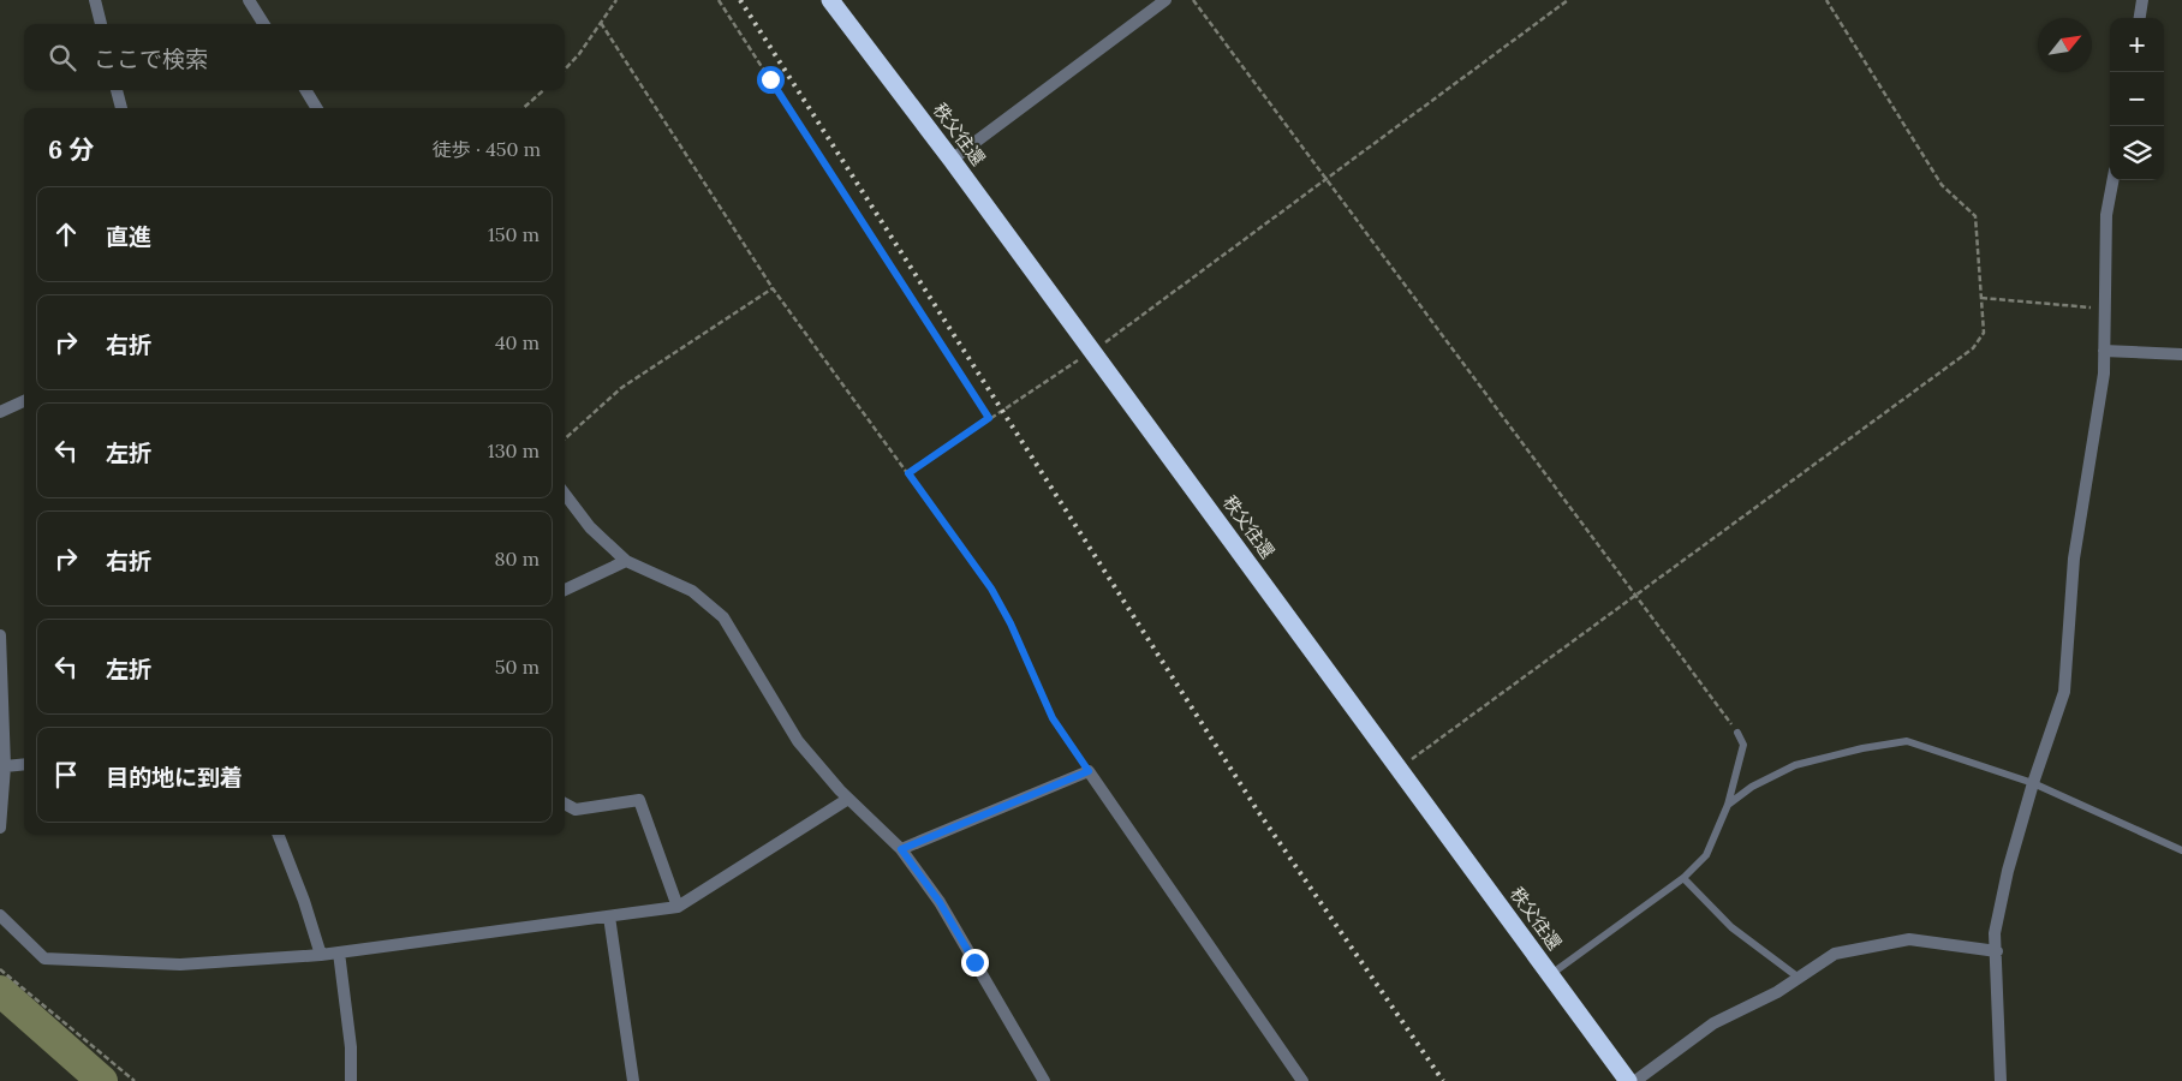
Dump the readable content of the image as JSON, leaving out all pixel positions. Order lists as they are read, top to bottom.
{
  "streets": {
    "highway": ["秩父往還"]
  },
  "north": "top right",
  "page": {
    "map_buttons": ["+", "−"],
    "search": "ここで検索",
    "heading": ["6 分", "徒歩 · 450 m"],
    "list": [
      ["直進", "150 m"],
      ["右折", "40 m"],
      ["左折", "130 m"],
      ["右折", "80 m"],
      ["左折", "50 m"],
      "目的地に到着"
    ]
  }
}
